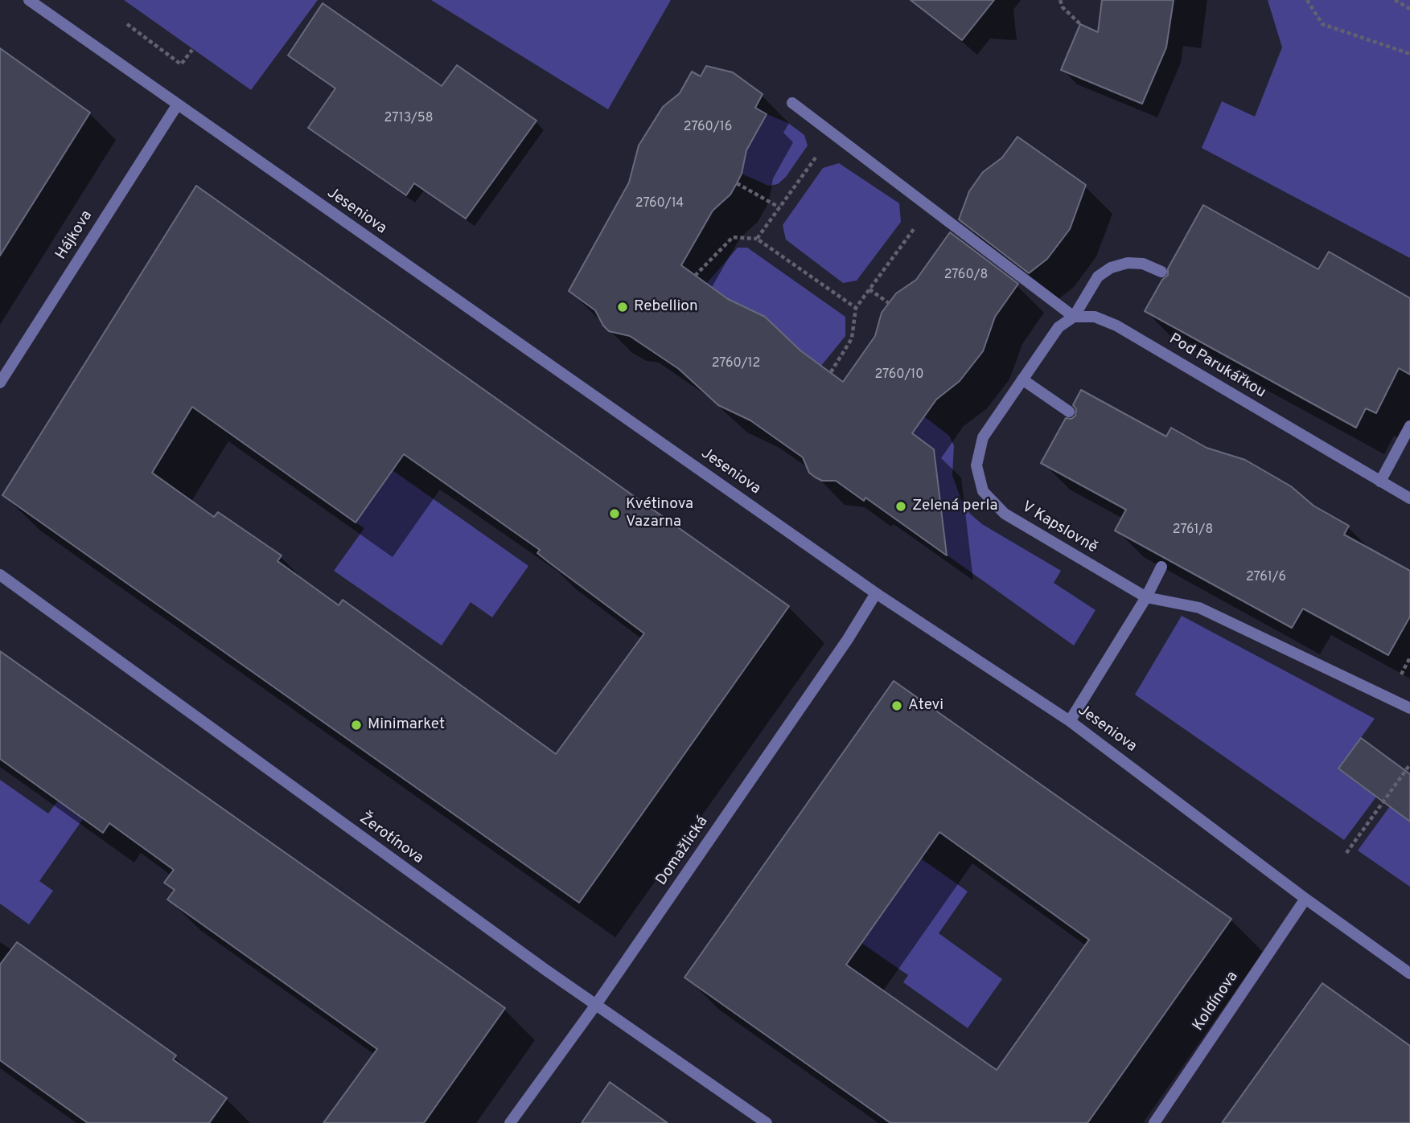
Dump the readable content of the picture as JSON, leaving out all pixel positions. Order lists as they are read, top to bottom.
{
  "streets": {
    "street": [
      "Jeseniova",
      "Hájkova",
      "Pod Parukářkou",
      "V Kapslovně",
      "Žerotínova",
      "Domažlická",
      "Koldínova"
    ]
  },
  "crossings": [
    ["Jeseniova", "Hájkova"],
    ["Jeseniova", "Domažlická"],
    ["Jeseniova", "Koldínova"],
    ["Žerotínova", "Domažlická"]
  ],
  "places": [
    "Rebellion",
    "Zelená perla",
    "Kvétinova Vazarna",
    "Atevi",
    "Minimarket"
  ],
  "house_numbers": [
    "2713/58",
    "2760/16",
    "2760/14",
    "2760/8",
    "2760/12",
    "2760/10",
    "2761/8",
    "2761/6"
  ]
}
